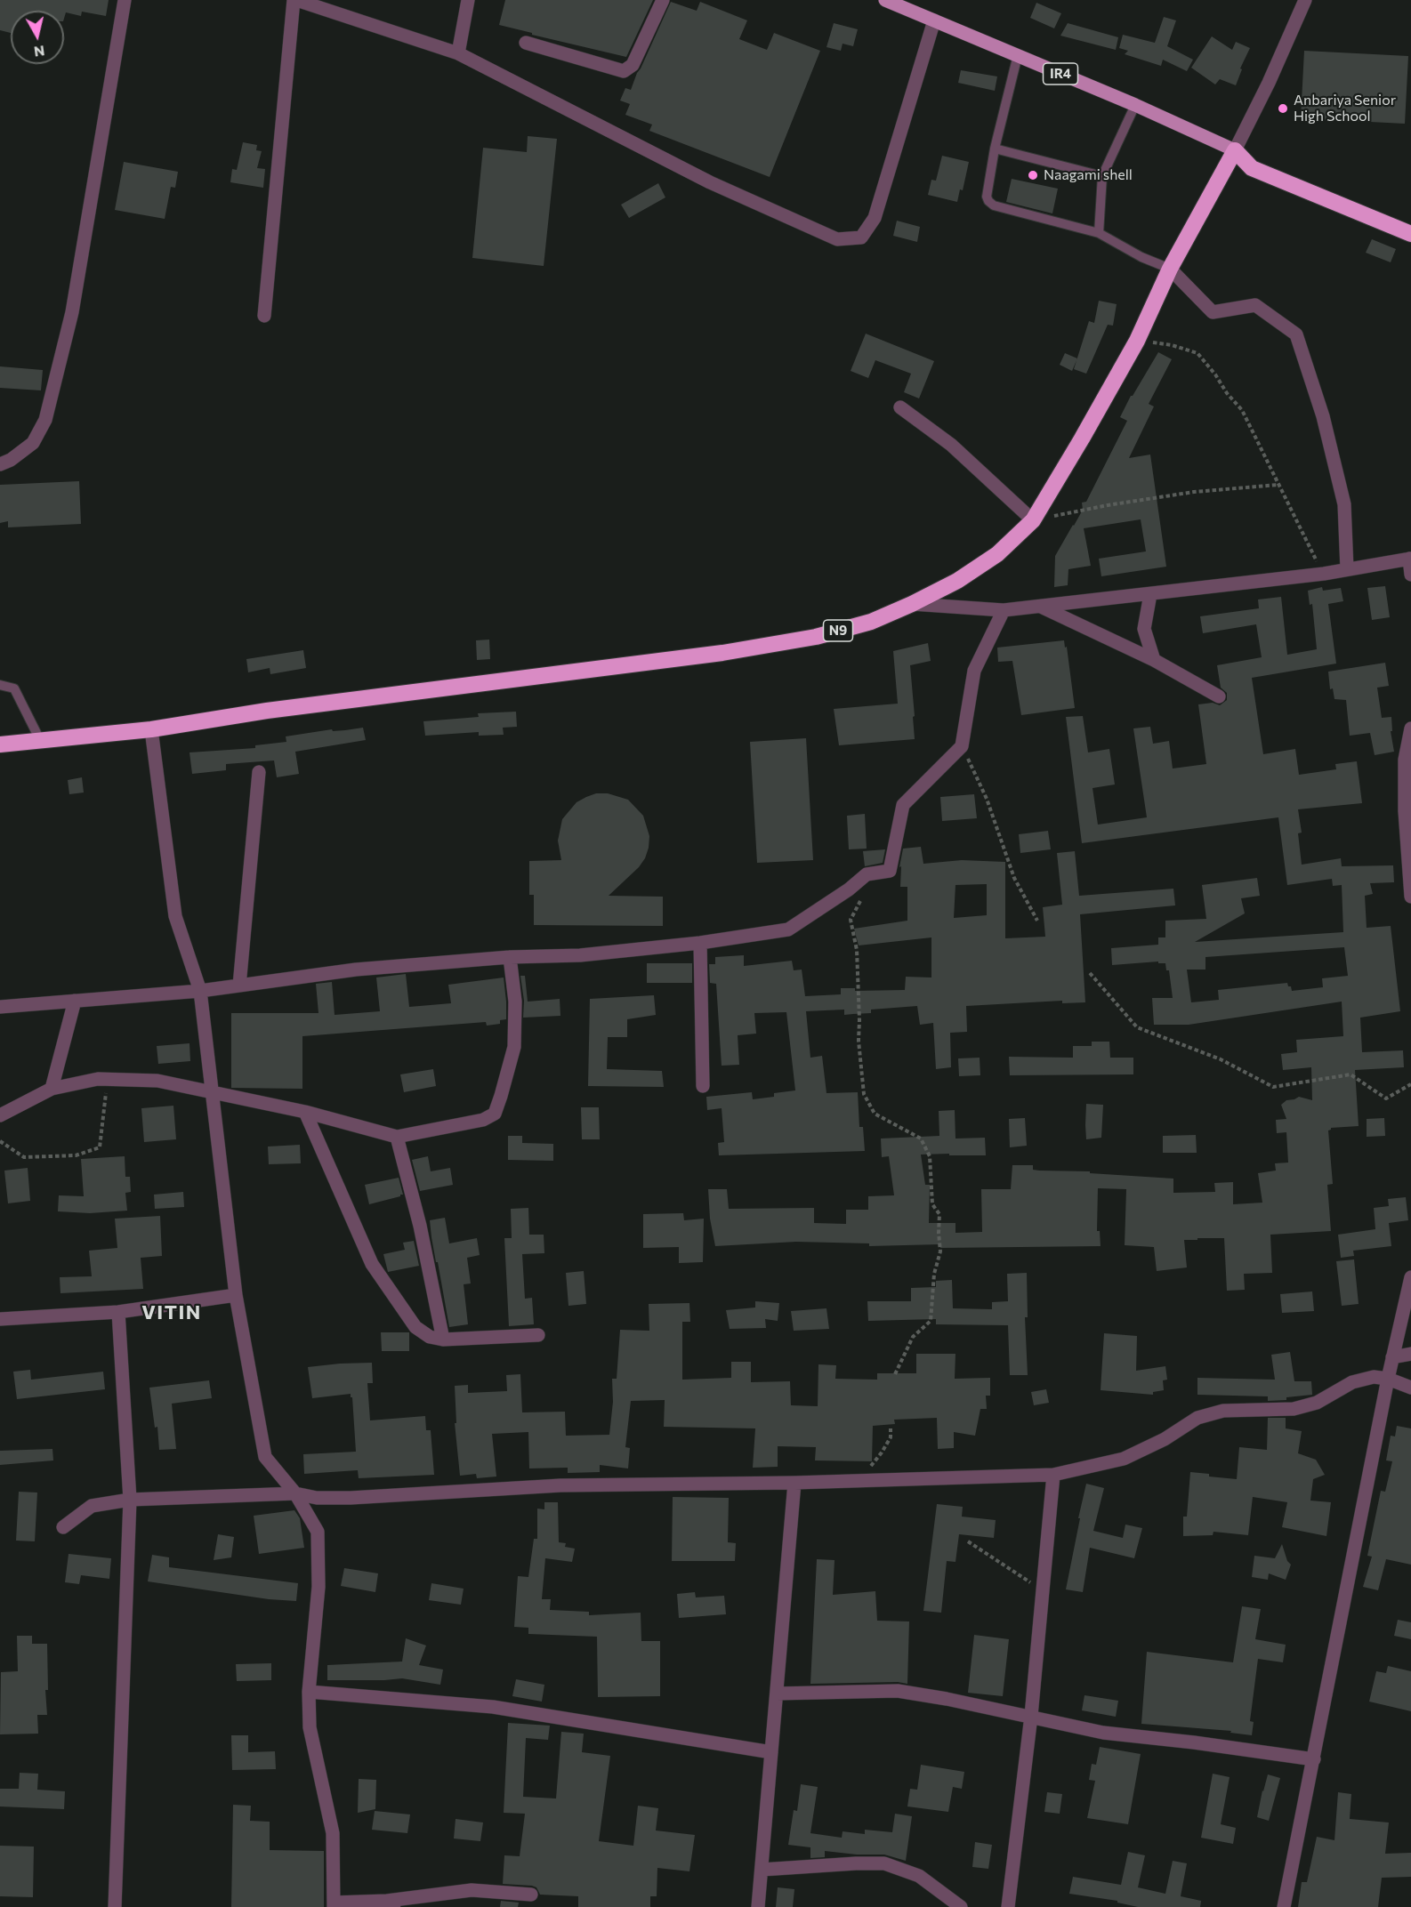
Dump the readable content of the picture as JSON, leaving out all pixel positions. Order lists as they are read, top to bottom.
{
  "streets": {
    "highway": ["N9"],
    "main road": ["IR4"]
  },
  "crossings": [
    ["IR4", "N9"]
  ],
  "districts": ["VITIN"],
  "places": ["Anbariya Senior High School", "Naagami shell"],
  "north": "bottom"
}
